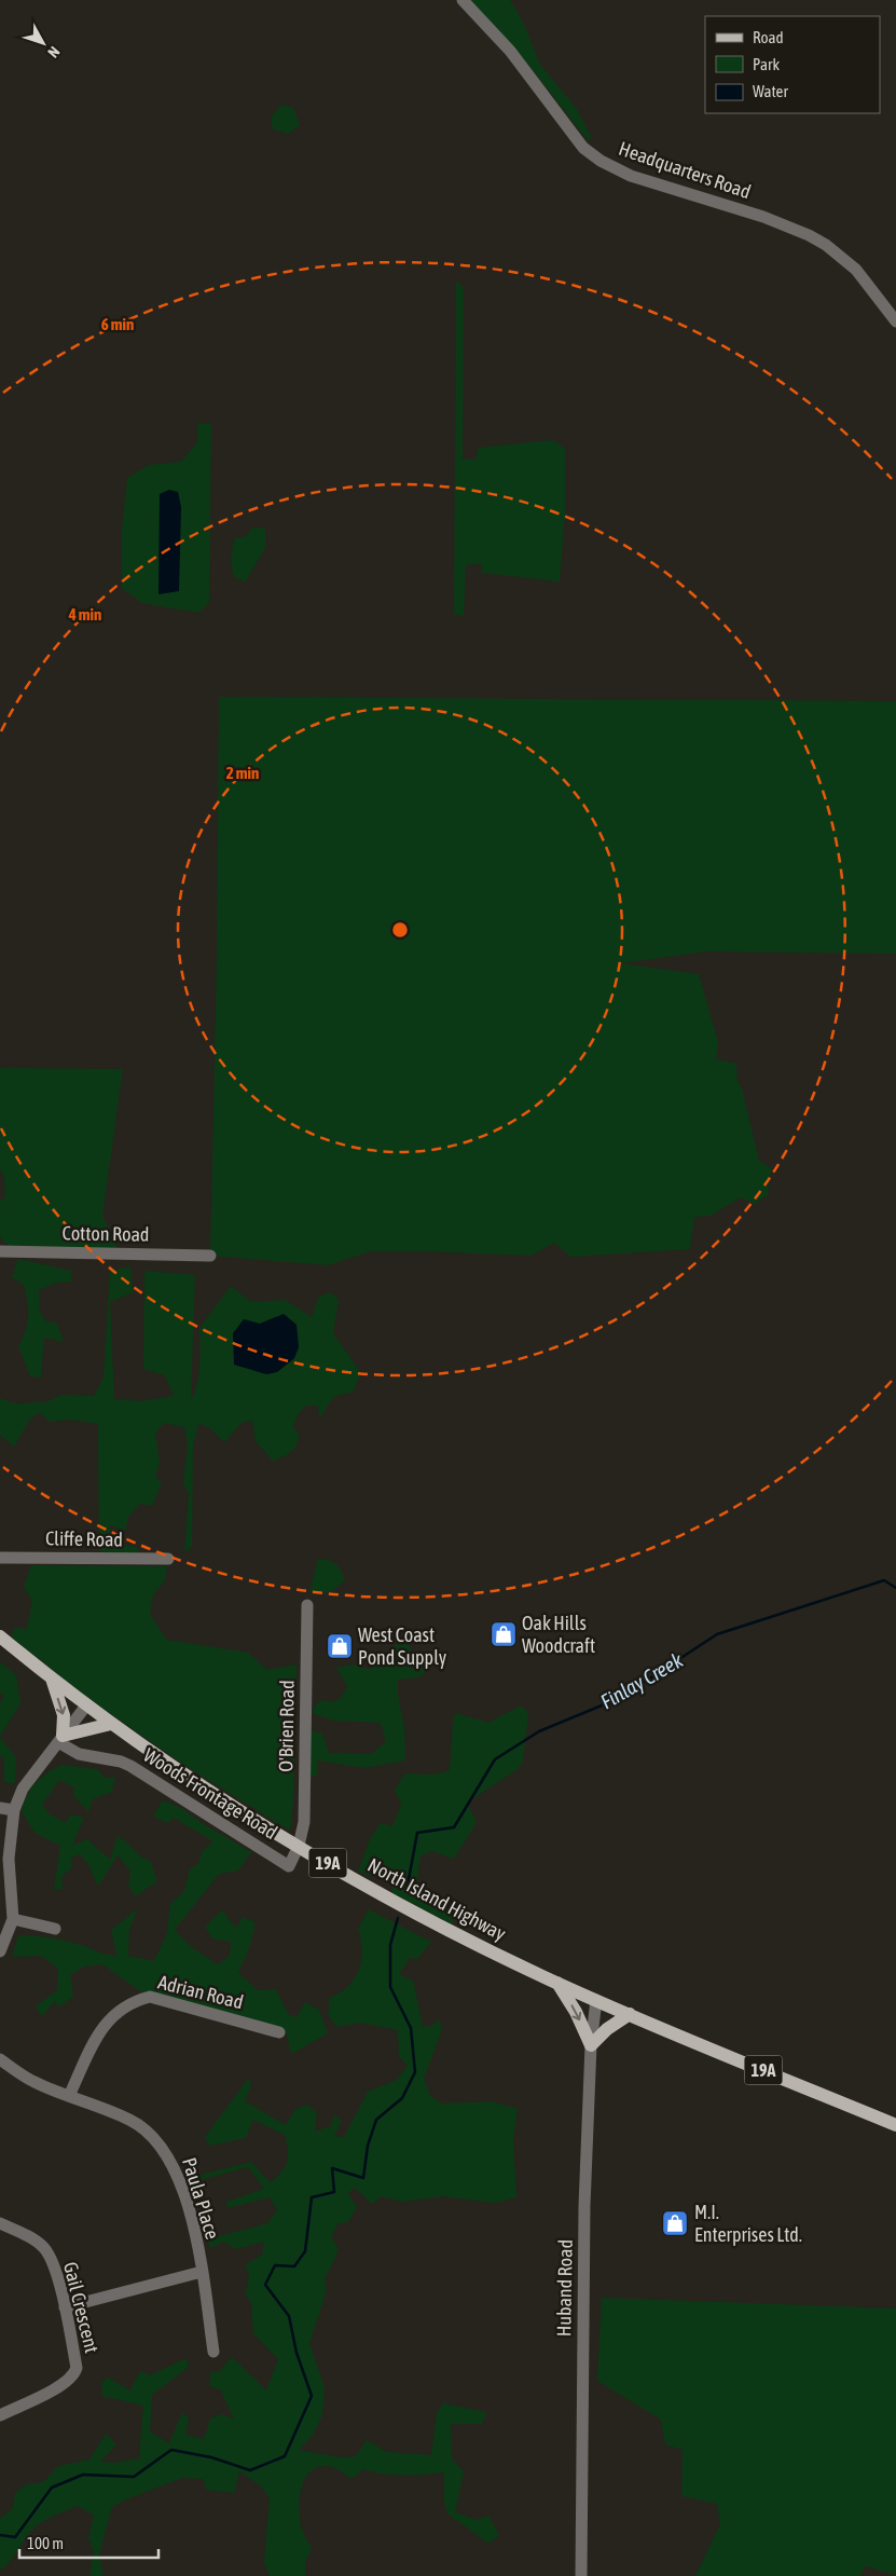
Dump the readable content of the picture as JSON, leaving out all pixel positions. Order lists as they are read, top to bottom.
{
  "streets": {
    "main road": ["19A", "North Island Highway"],
    "street": [
      "Headquarters Road",
      "Cotton Road",
      "Cliffe Road",
      "O'Brien Road",
      "Woods Frontage Road",
      "Adrian Road",
      "Paula Place",
      "Huband Road",
      "Gail Crescent"
    ]
  },
  "crossings": [
    ["O'Brien Road", "Woods Frontage Road"],
    ["O'Brien Road", "North Island Highway"],
    ["Woods Frontage Road", "North Island Highway"],
    ["North Island Highway", "Huband Road"],
    ["Adrian Road", "Paula Place"]
  ],
  "water": ["Finlay Creek"],
  "places": {
    "shop": ["Oak Hills Woodcraft", "West Coast Pond Supply", "M.I. Enterprises Ltd."]
  },
  "legend": ["Road", "Park", "Water"],
  "scale_bar": "100 m",
  "north": "bottom right",
  "rings": ["6 min", "4 min", "2 min"]
}
